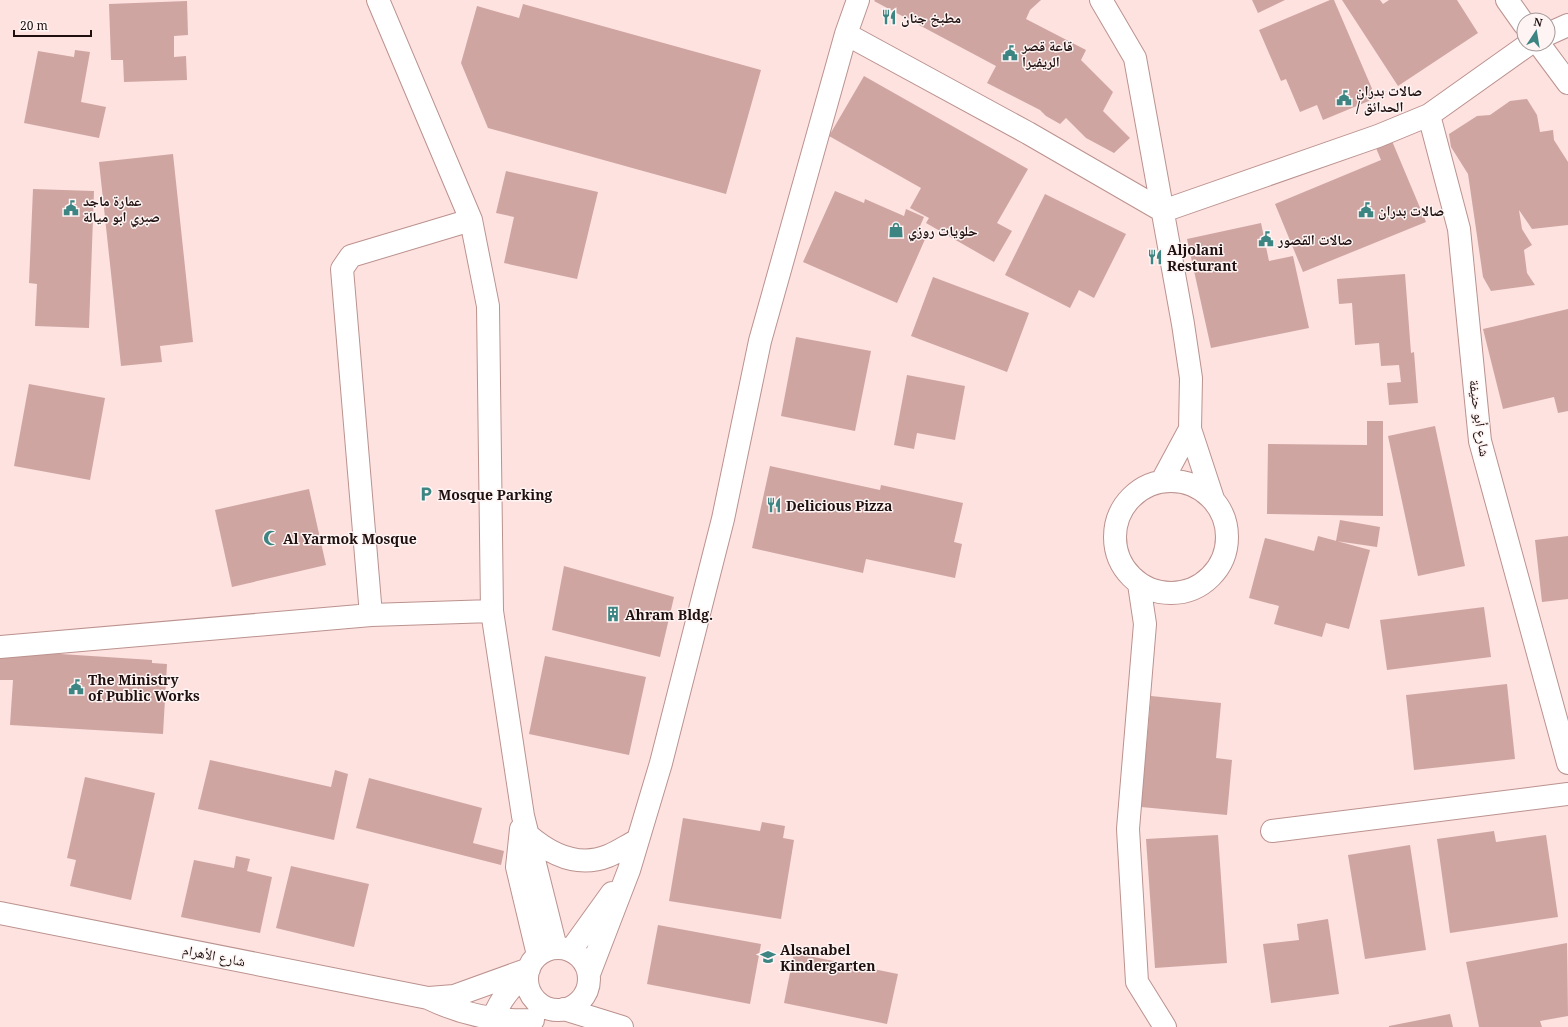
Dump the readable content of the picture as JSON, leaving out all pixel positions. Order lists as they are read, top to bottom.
{
  "streets": {
    "street": ["شارع أبو حنيفة", "شارع الأهرام"]
  },
  "places": {
    "restaurant": ["مطبخ جنان", "Aljolani Resturant", "Delicious Pizza"],
    "public building": [
      "قاعة قصر الريفيرا",
      "صالات بدران / الحدائق",
      "عمارة ماجد صبري ابو ميالة",
      "صالات بدران",
      "صالات القصور",
      "The Ministry of Public Works"
    ],
    "shop": ["حلويات روزي"],
    "parking": ["Mosque Parking"],
    "mosque": ["Al Yarmok Mosque"],
    "building": ["Ahram Bldg."],
    "school or university": ["Alsanabel Kindergarten"]
  },
  "scale_bar": "20 m",
  "north": "top"
}
